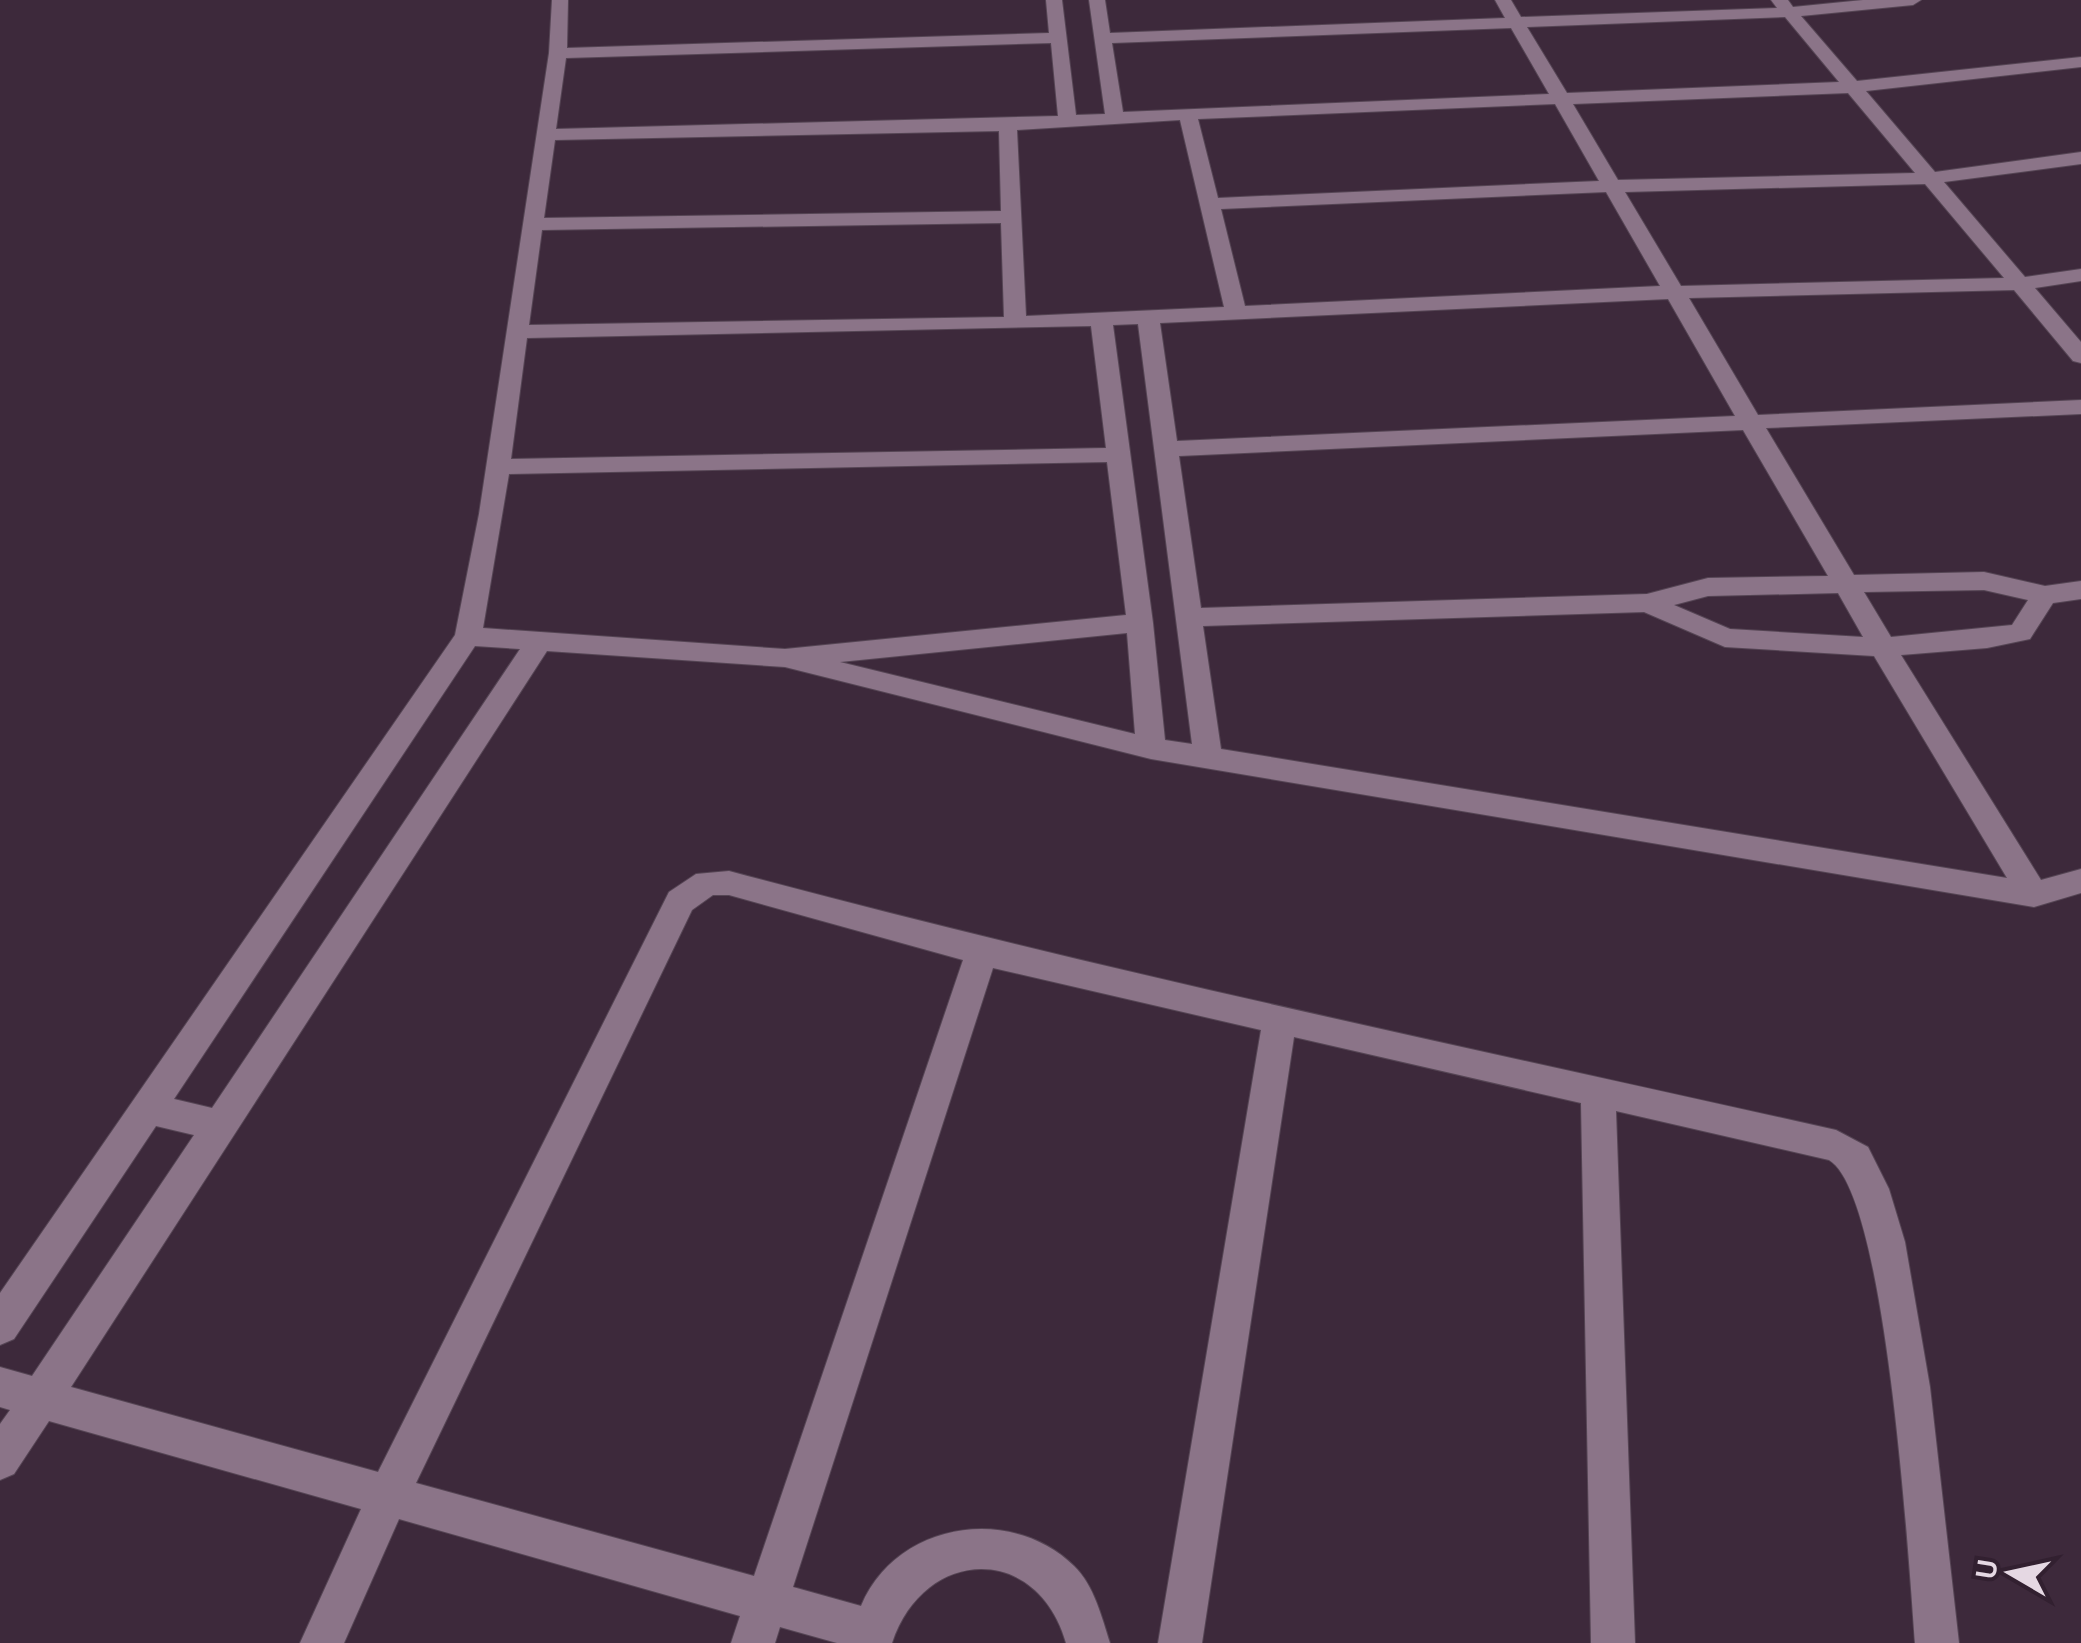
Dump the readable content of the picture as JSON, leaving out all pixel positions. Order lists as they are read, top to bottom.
{
  "north": "left"
}
